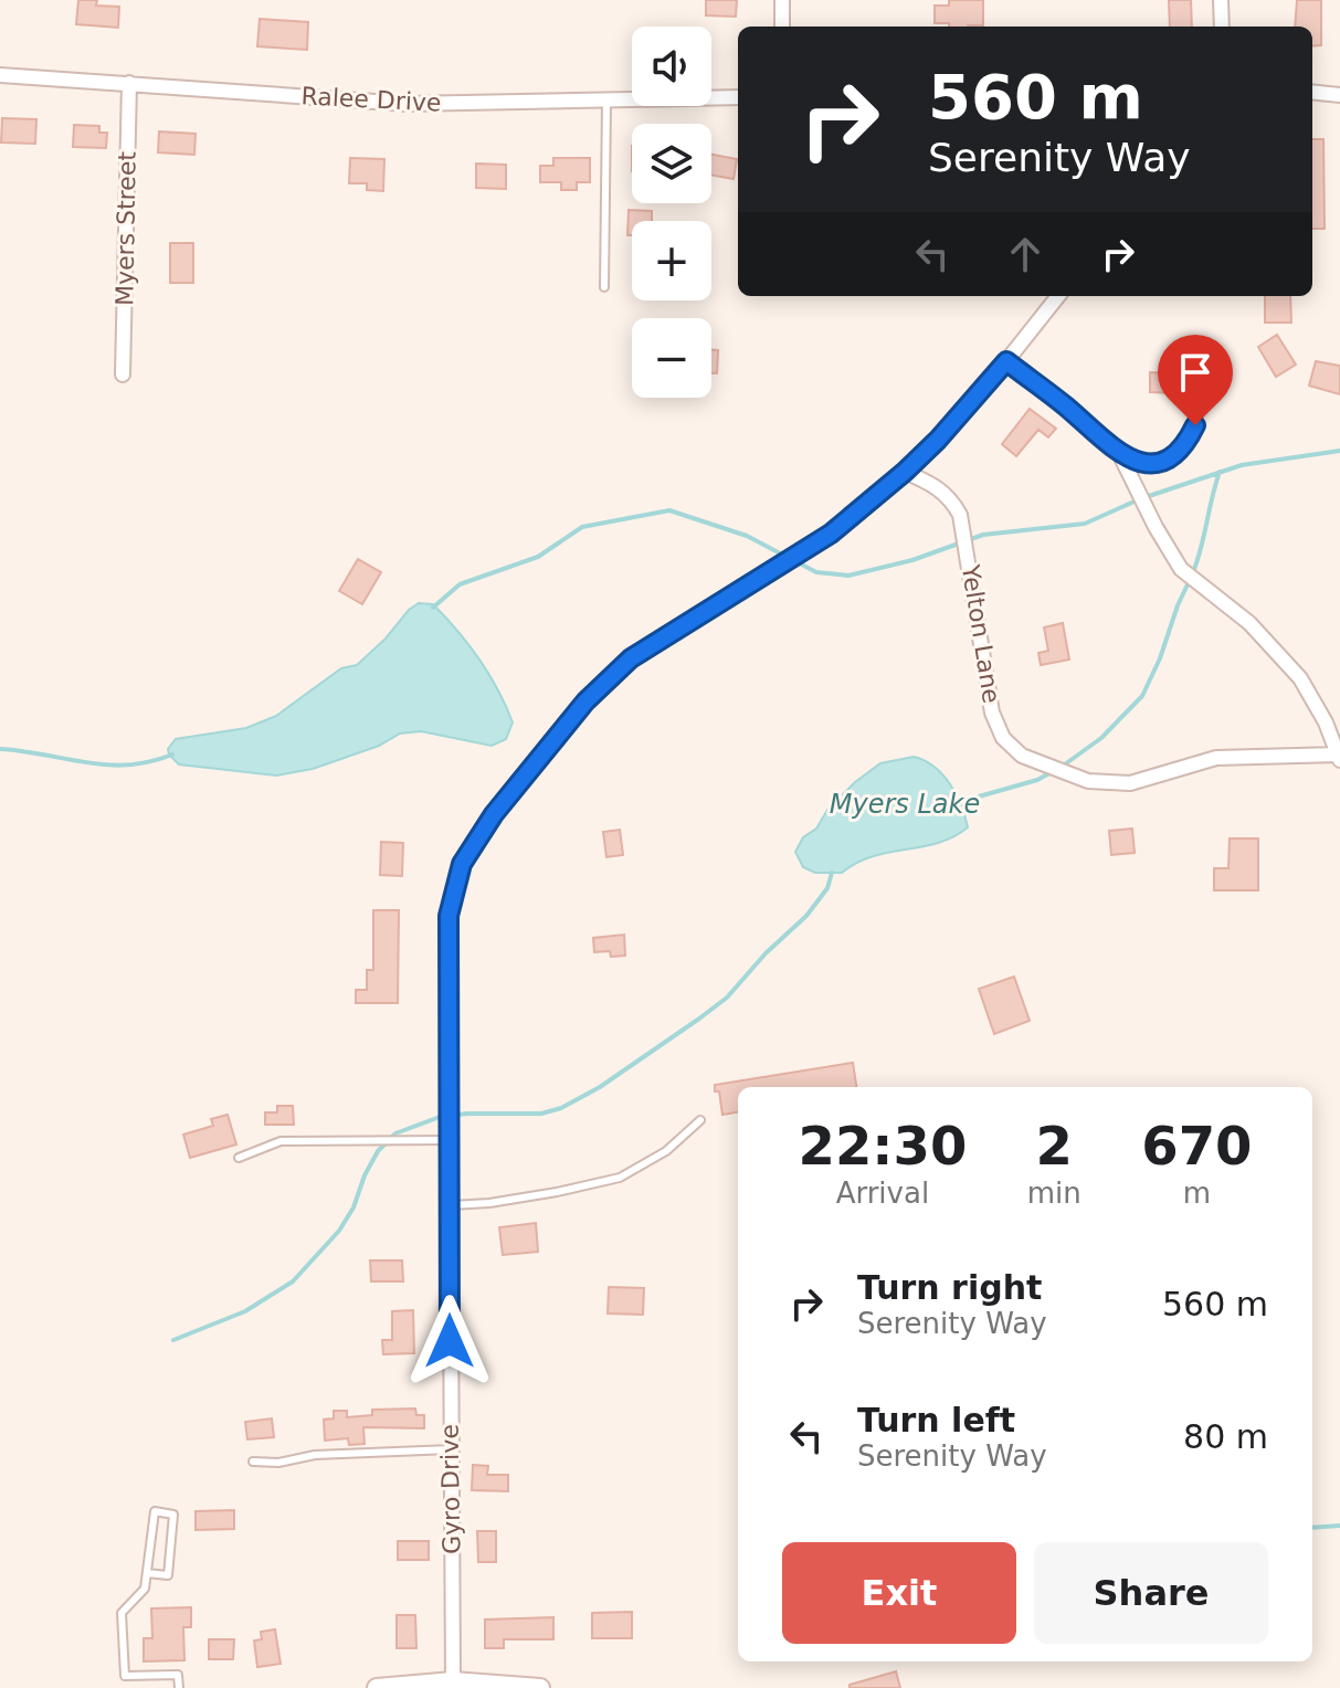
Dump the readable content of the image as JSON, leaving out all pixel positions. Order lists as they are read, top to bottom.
{
  "streets": {
    "street": [
      "Ralee Drive",
      "Myers Street",
      "Yelton Lane",
      "Gyro Drive"
    ]
  },
  "crossings": [
    ["Ralee Drive", "Myers Street"],
    ["Yelton Lane", "Gyro Drive"]
  ],
  "water": ["Myers Lake"],
  "page": {
    "map_buttons": ["+", "−"],
    "turn": ["560 m", "Serenity Way"],
    "eta": [
      "22:30",
      "Arrival",
      "2",
      "min",
      "670",
      "m"
    ],
    "list": [
      {
        "name": "Turn right",
        "note": "Serenity Way",
        "value": "560 m"
      },
      {
        "name": "Turn left",
        "note": "Serenity Way",
        "value": "80 m"
      }
    ],
    "buttons": ["Exit", "Share"]
  }
}
